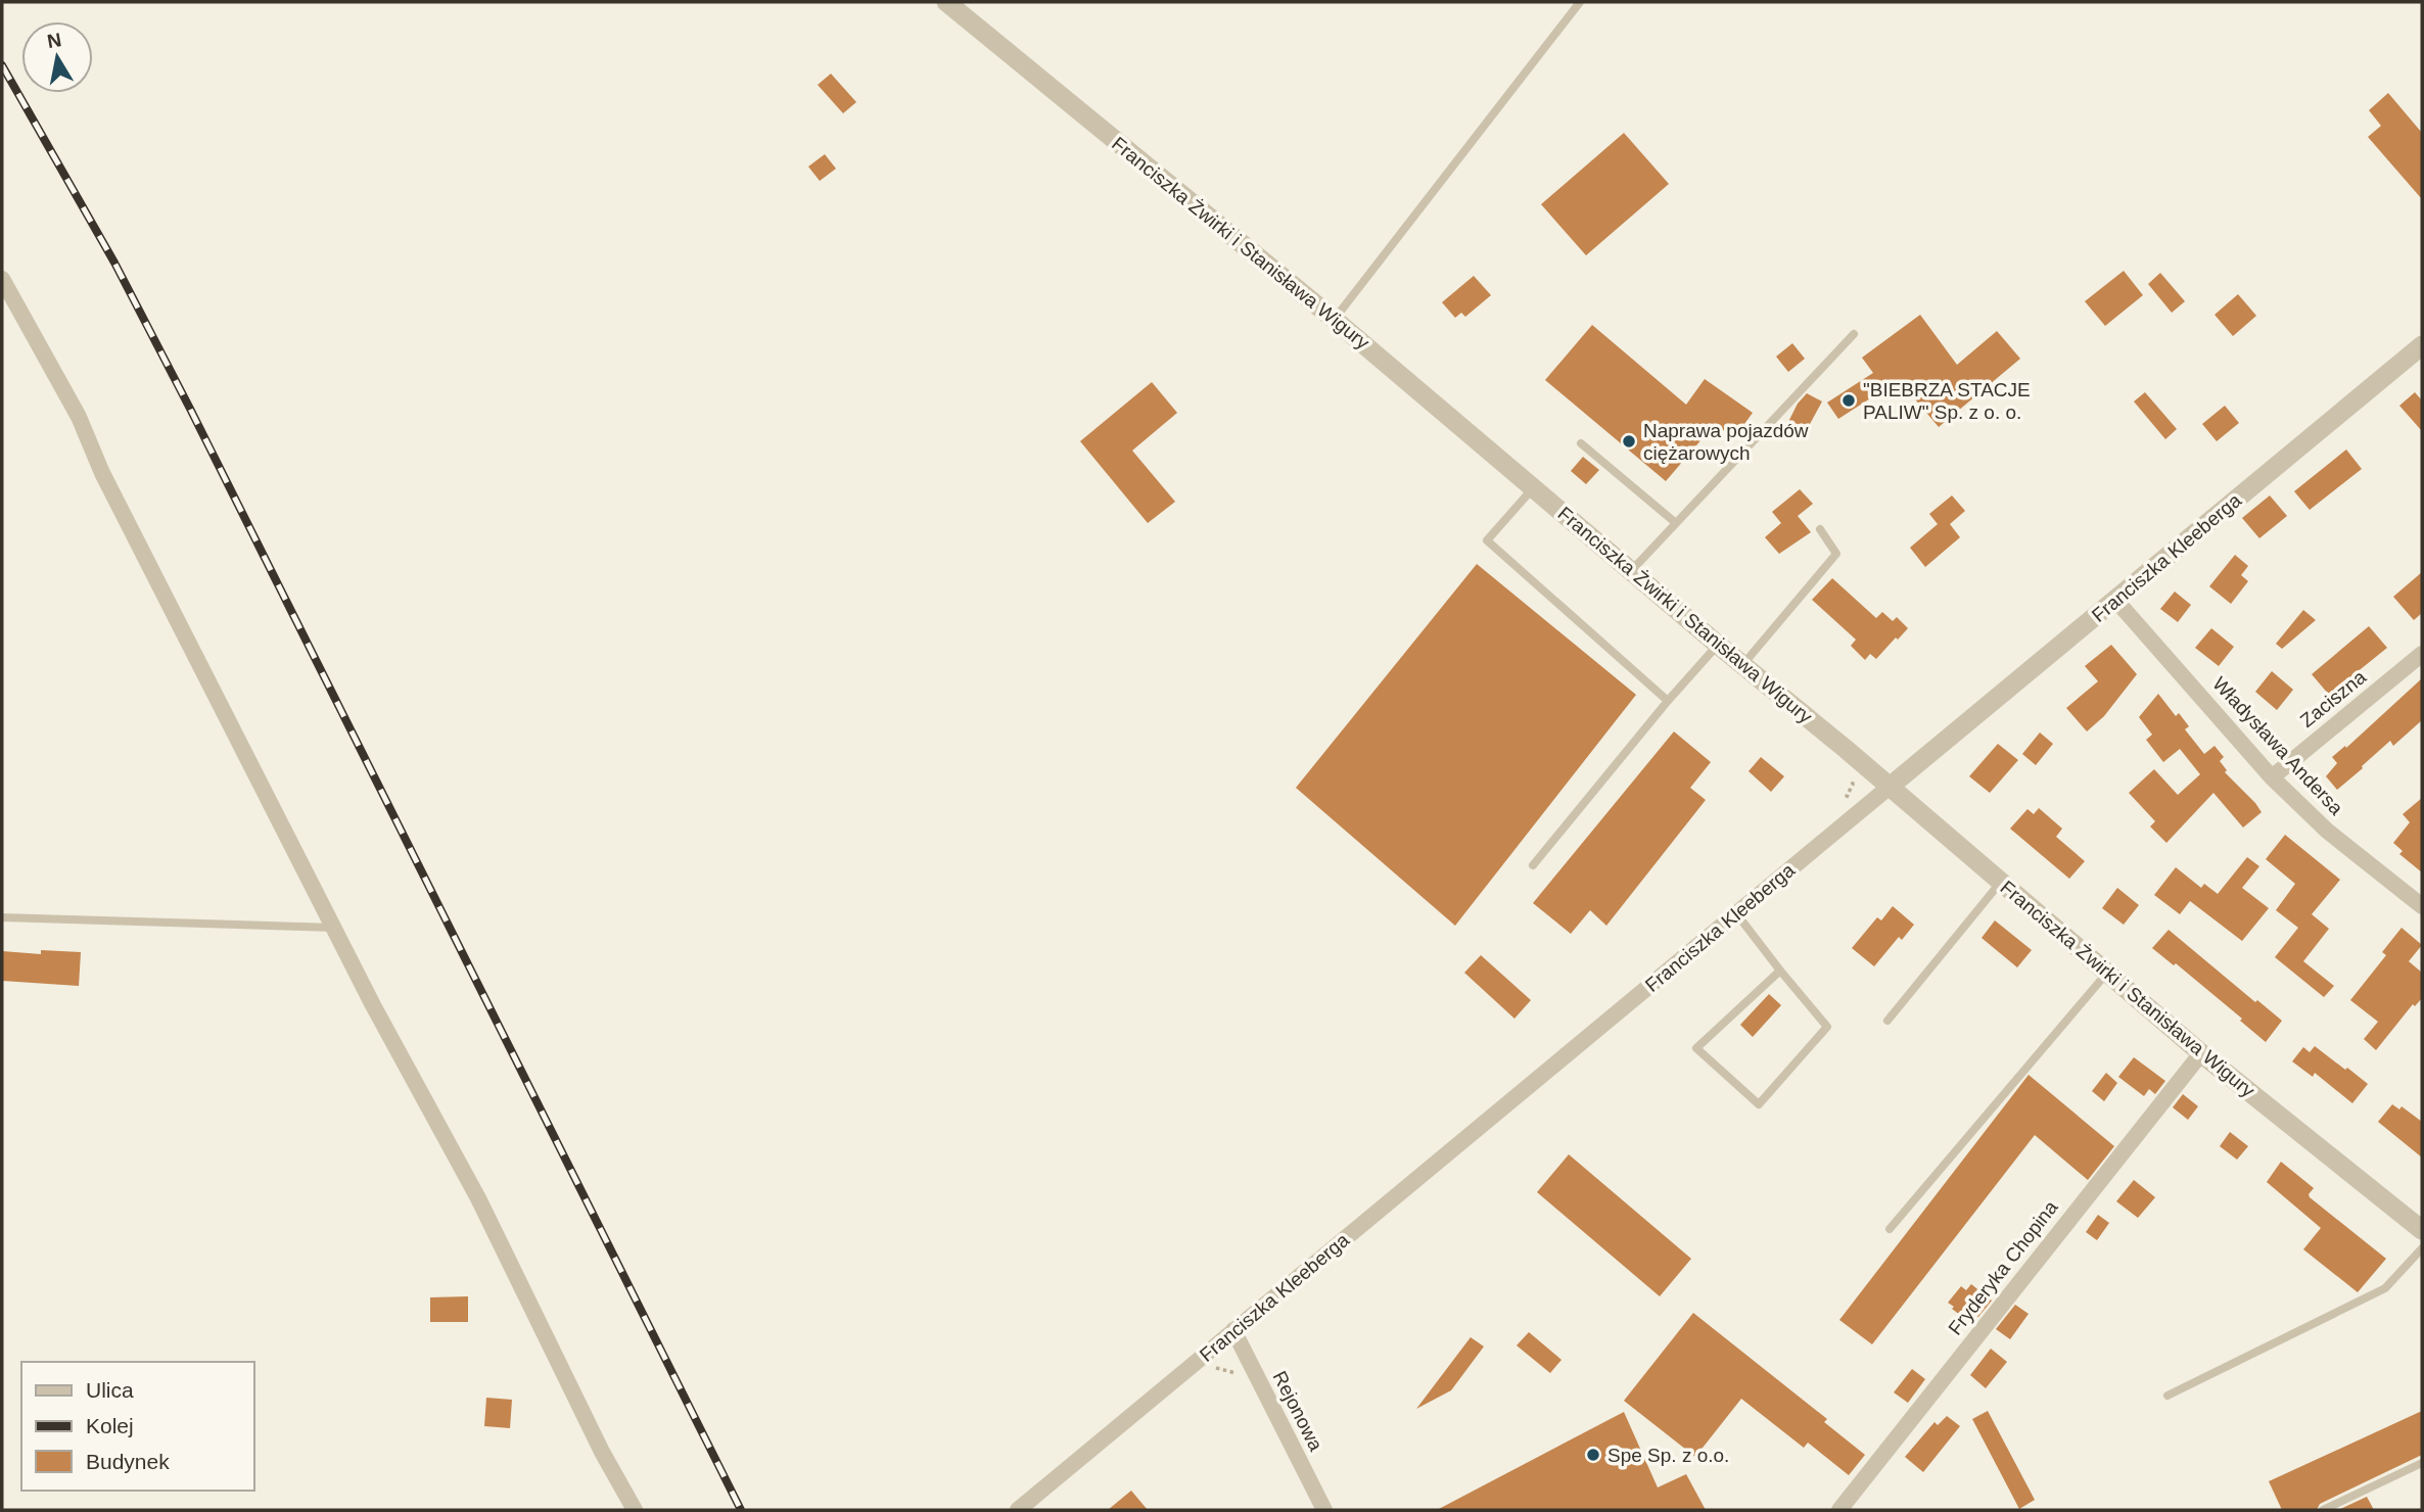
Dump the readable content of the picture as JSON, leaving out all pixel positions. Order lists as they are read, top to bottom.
{
  "streets": {
    "street": [
      "Franciszka Żwirki i Stanisława Wigury",
      "Franciszka Kleeberga",
      "Zaciszna",
      "Władysława Andersa",
      "Fryderyka Chopina",
      "Rejonowa"
    ]
  },
  "crossings": [
    ["Franciszka Żwirki i Stanisława Wigury", "Franciszka Kleeberga"],
    ["Franciszka Żwirki i Stanisława Wigury", "Fryderyka Chopina"],
    ["Franciszka Kleeberga", "Władysława Andersa"],
    ["Franciszka Kleeberga", "Rejonowa"],
    ["Zaciszna", "Władysława Andersa"]
  ],
  "places": ["\"BIEBRZA STACJE PALIW\" Sp. z o. o.", "Naprawa pojazdów ciężarowych", "Spe Sp. z o.o."],
  "legend": ["Ulica", "Kolej", "Budynek"],
  "north": "top"
}
